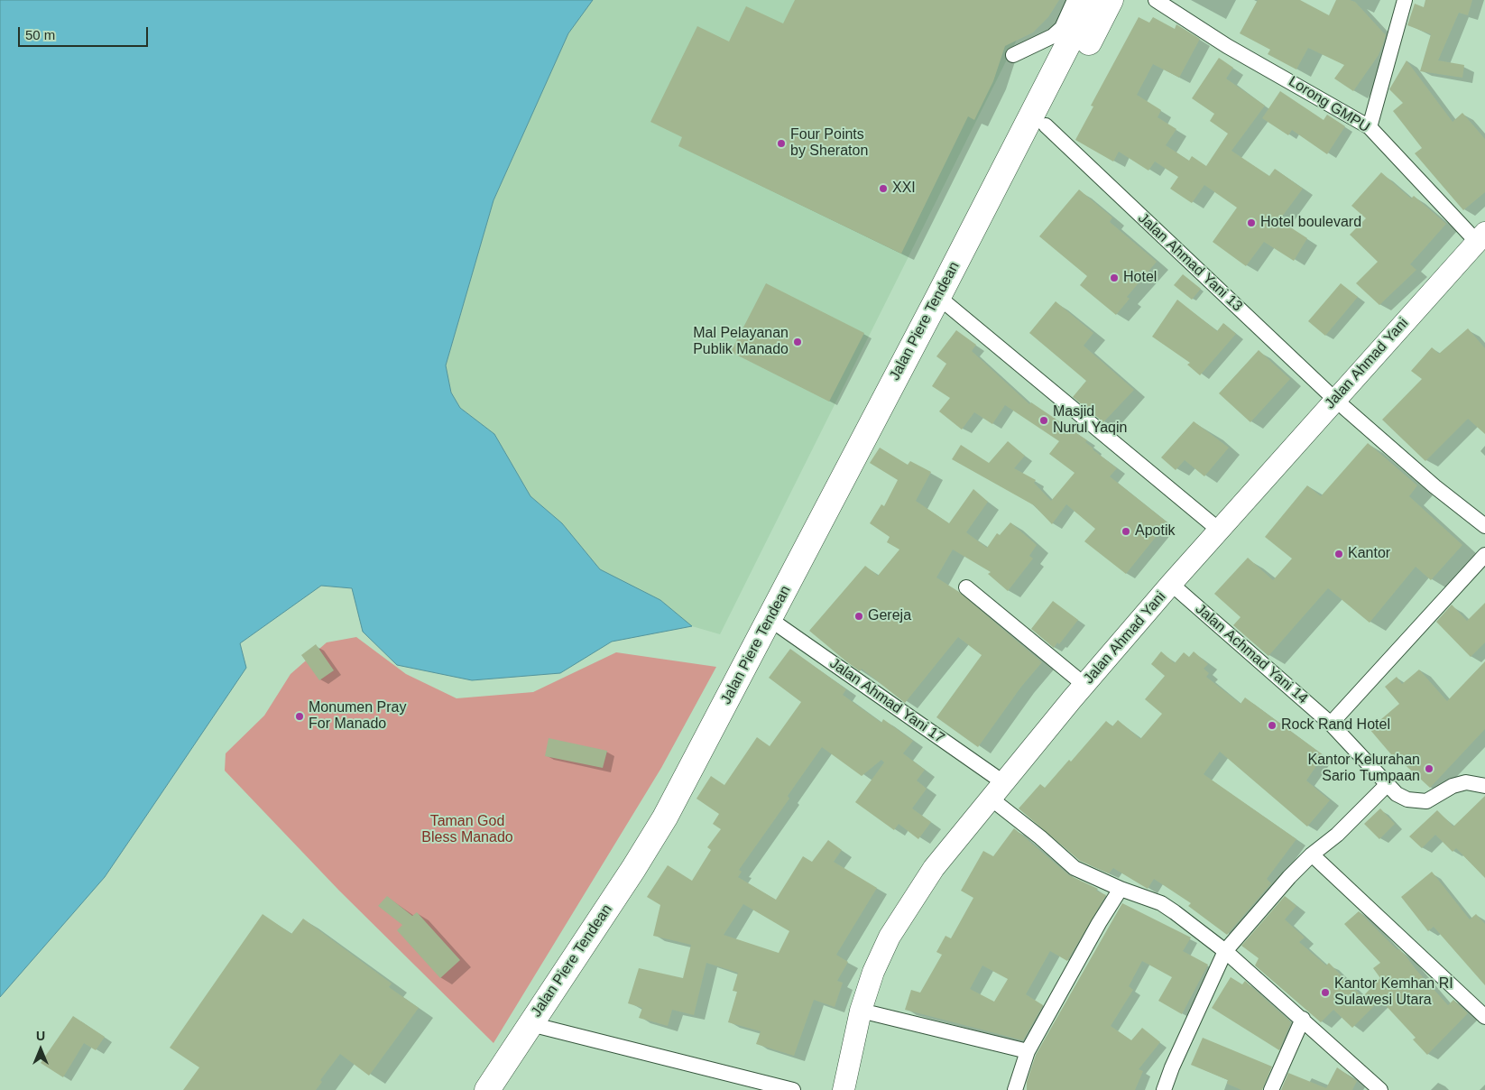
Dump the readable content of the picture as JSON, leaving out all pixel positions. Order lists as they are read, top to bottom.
{
  "streets": {
    "highway": ["Jalan Piere Tendean"],
    "main road": ["Jalan Ahmad Yani"],
    "street": [
      "Lorong GMPU",
      "Jalan Ahmad Yani 13",
      "Jalan Achmad Yani 14",
      "Jalan Ahmad Yani 17"
    ]
  },
  "crossings": [
    ["Lorong GMPU", "Jalan Ahmad Yani"],
    ["Jalan Ahmad Yani 13", "Jalan Piere Tendean"],
    ["Jalan Ahmad Yani 13", "Jalan Ahmad Yani"],
    ["Jalan Piere Tendean", "Jalan Ahmad Yani 17"],
    ["Jalan Ahmad Yani", "Jalan Achmad Yani 14"],
    ["Jalan Ahmad Yani", "Jalan Ahmad Yani 17"]
  ],
  "parks": ["Taman God Bless Manado"],
  "places": [
    "Four Points by Sheraton",
    "XXI",
    "Hotel boulevard",
    "Hotel",
    "Mal Pelayanan Publik Manado",
    "Masjid Nurul Yaqin",
    "Apotik",
    "Kantor",
    "Gereja",
    "Monumen Pray For Manado",
    "Rock Rand Hotel",
    "Kantor Kelurahan Sario Tumpaan",
    "Kantor Kemhan RI Sulawesi Utara"
  ],
  "scale_bar": "50 m",
  "north": "top"
}
